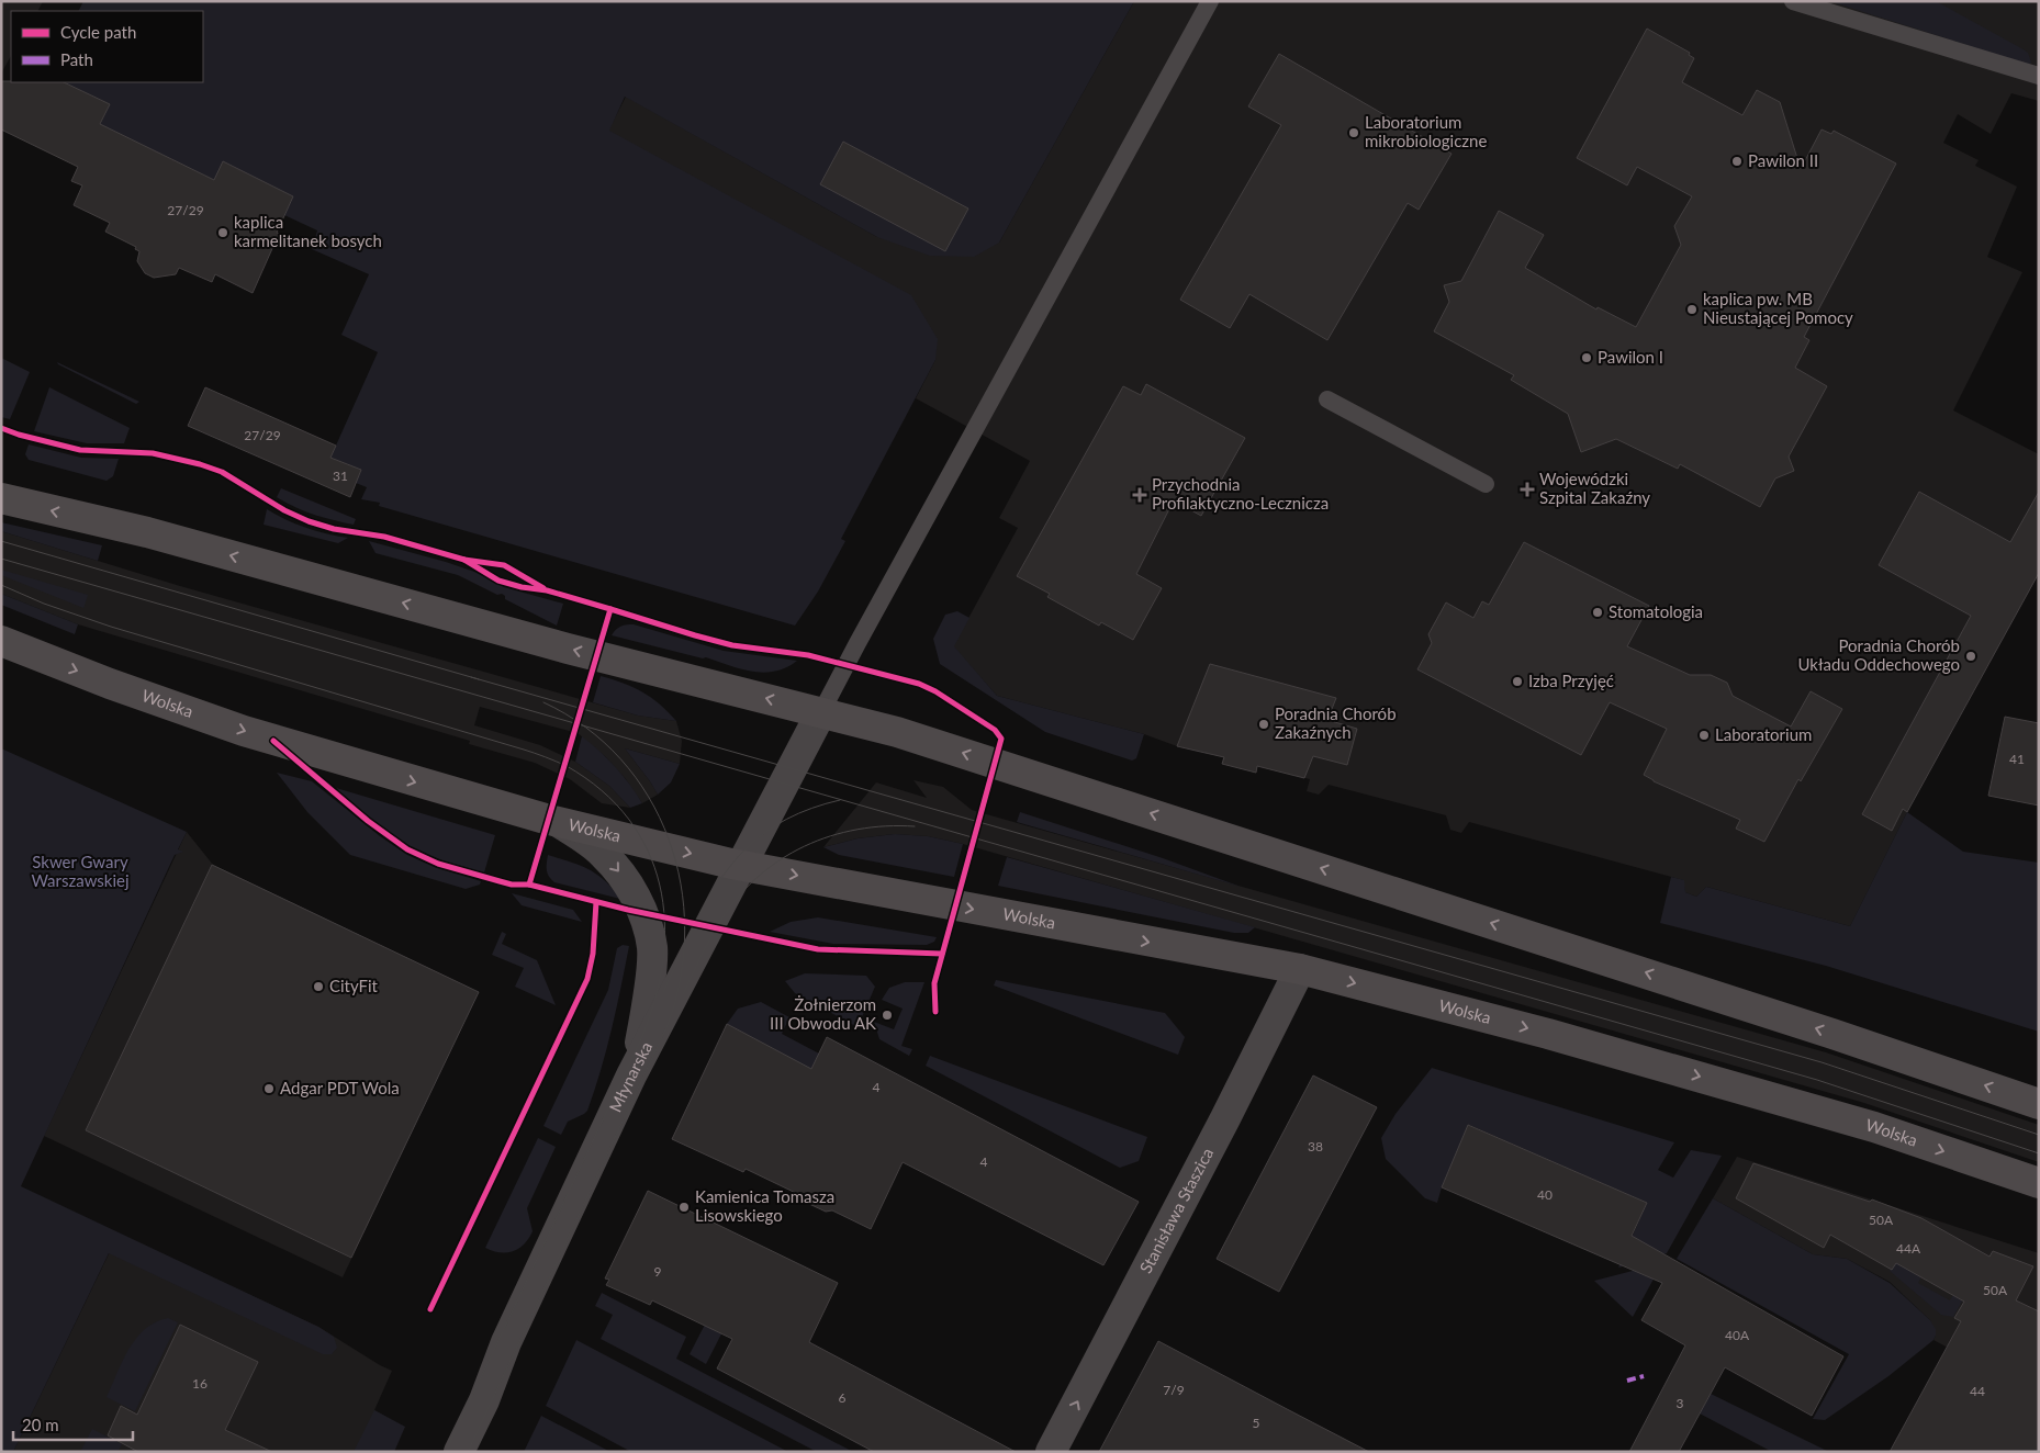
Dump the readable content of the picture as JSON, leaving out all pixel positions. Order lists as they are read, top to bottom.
{
  "streets": {
    "main road": ["Wolska"],
    "street": ["Młynarska", "Stanisława Staszica"]
  },
  "crossings": [
    ["Wolska", "Młynarska"],
    ["Wolska", "Stanisława Staszica"]
  ],
  "one_way": ["Stanisława Staszica"],
  "parks": ["Skwer Gwary Warszawskiej"],
  "places": {
    "other": [
      "Laboratorium mikrobiologiczne",
      "Pawilon II",
      "kaplica karmelitanek bosych",
      "kaplica pw. MB Nieustającej Pomocy",
      "Pawilon I",
      "Stomatologia",
      "Poradnia Chorób Układu Oddechowego",
      "Izba Przyjęć",
      "Poradnia Chorób Zakaźnych",
      "Laboratorium",
      "CityFit",
      "Żołnierzom III Obwodu AK",
      "Adgar PDT Wola",
      "Kamienica Tomasza Lisowskiego"
    ],
    "health": ["Wojewódzki Szpital Zakaźny", "Przychodnia Profilaktyczno-Lecznicza"]
  },
  "house_numbers": [
    "27/29",
    "27/29",
    "31",
    "41",
    "4",
    "38",
    "4",
    "40",
    "50A",
    "44A",
    "9",
    "50A",
    "40A",
    "16",
    "7/9",
    "44",
    "6",
    "3",
    "5"
  ],
  "legend": ["Cycle path", "Path"],
  "scale_bar": "20 m"
}
